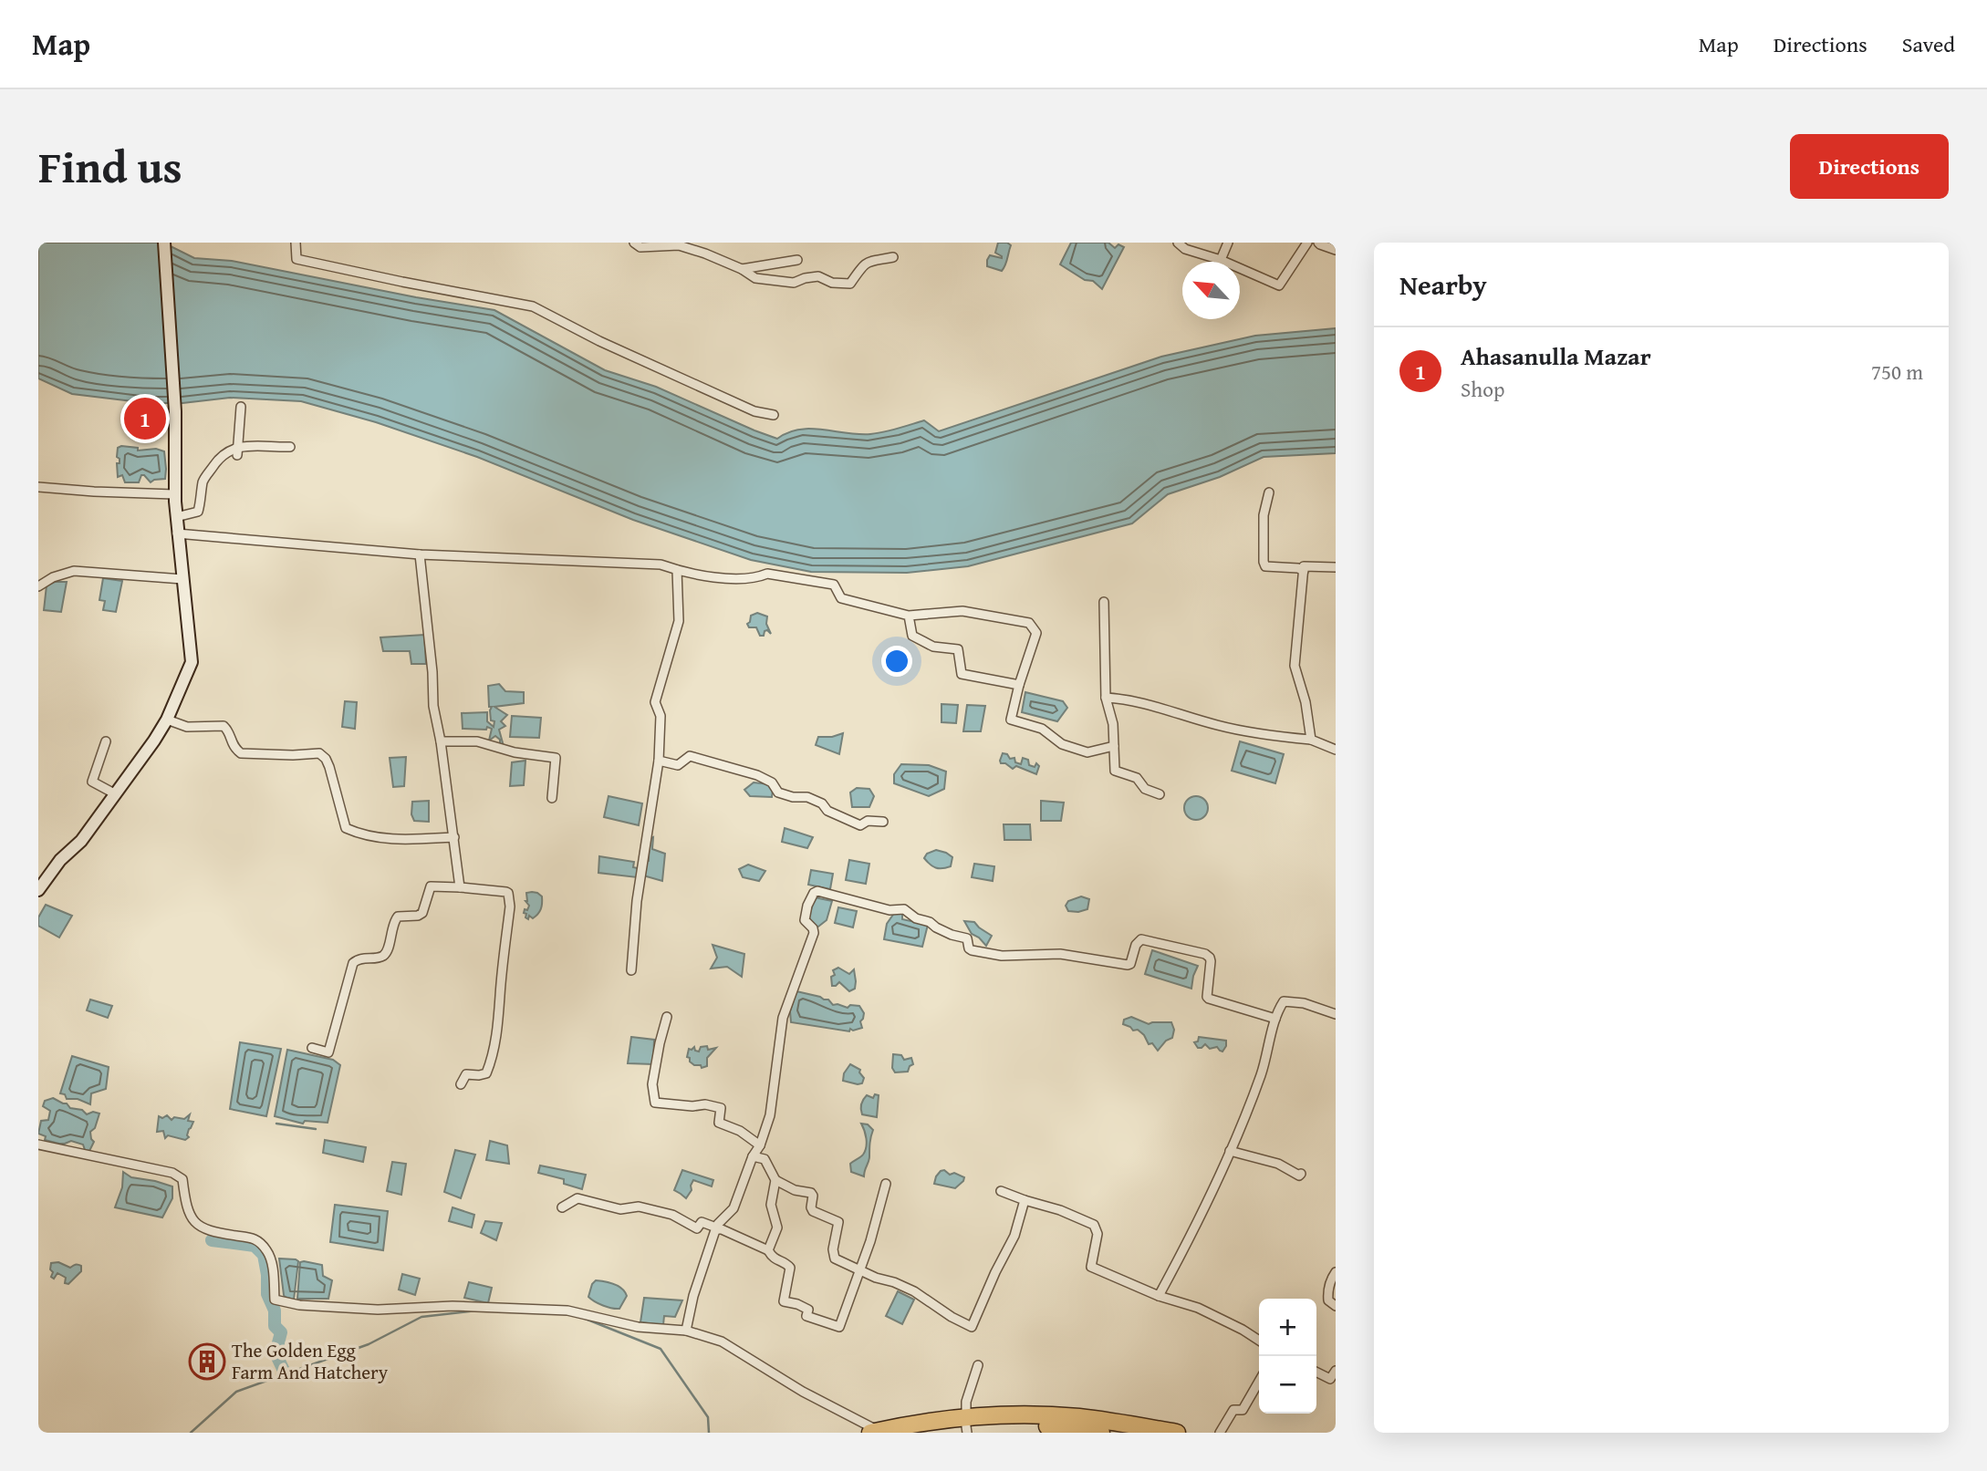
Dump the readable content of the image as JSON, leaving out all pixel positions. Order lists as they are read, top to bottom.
{
  "places": {
    "building": ["The Golden Egg Farm And Hatchery"]
  },
  "north": "top left",
  "page": {
    "header": "Map",
    "nav": ["Map", "Directions", "Saved"],
    "title": "Find us",
    "buttons": "Directions",
    "heading": "Nearby",
    "list": [
      {
        "mark": "1",
        "name": "Ahasanulla Mazar",
        "note": "Shop",
        "value": "750 m"
      }
    ],
    "pins": "1",
    "map_buttons": ["+", "−"]
  }
}
